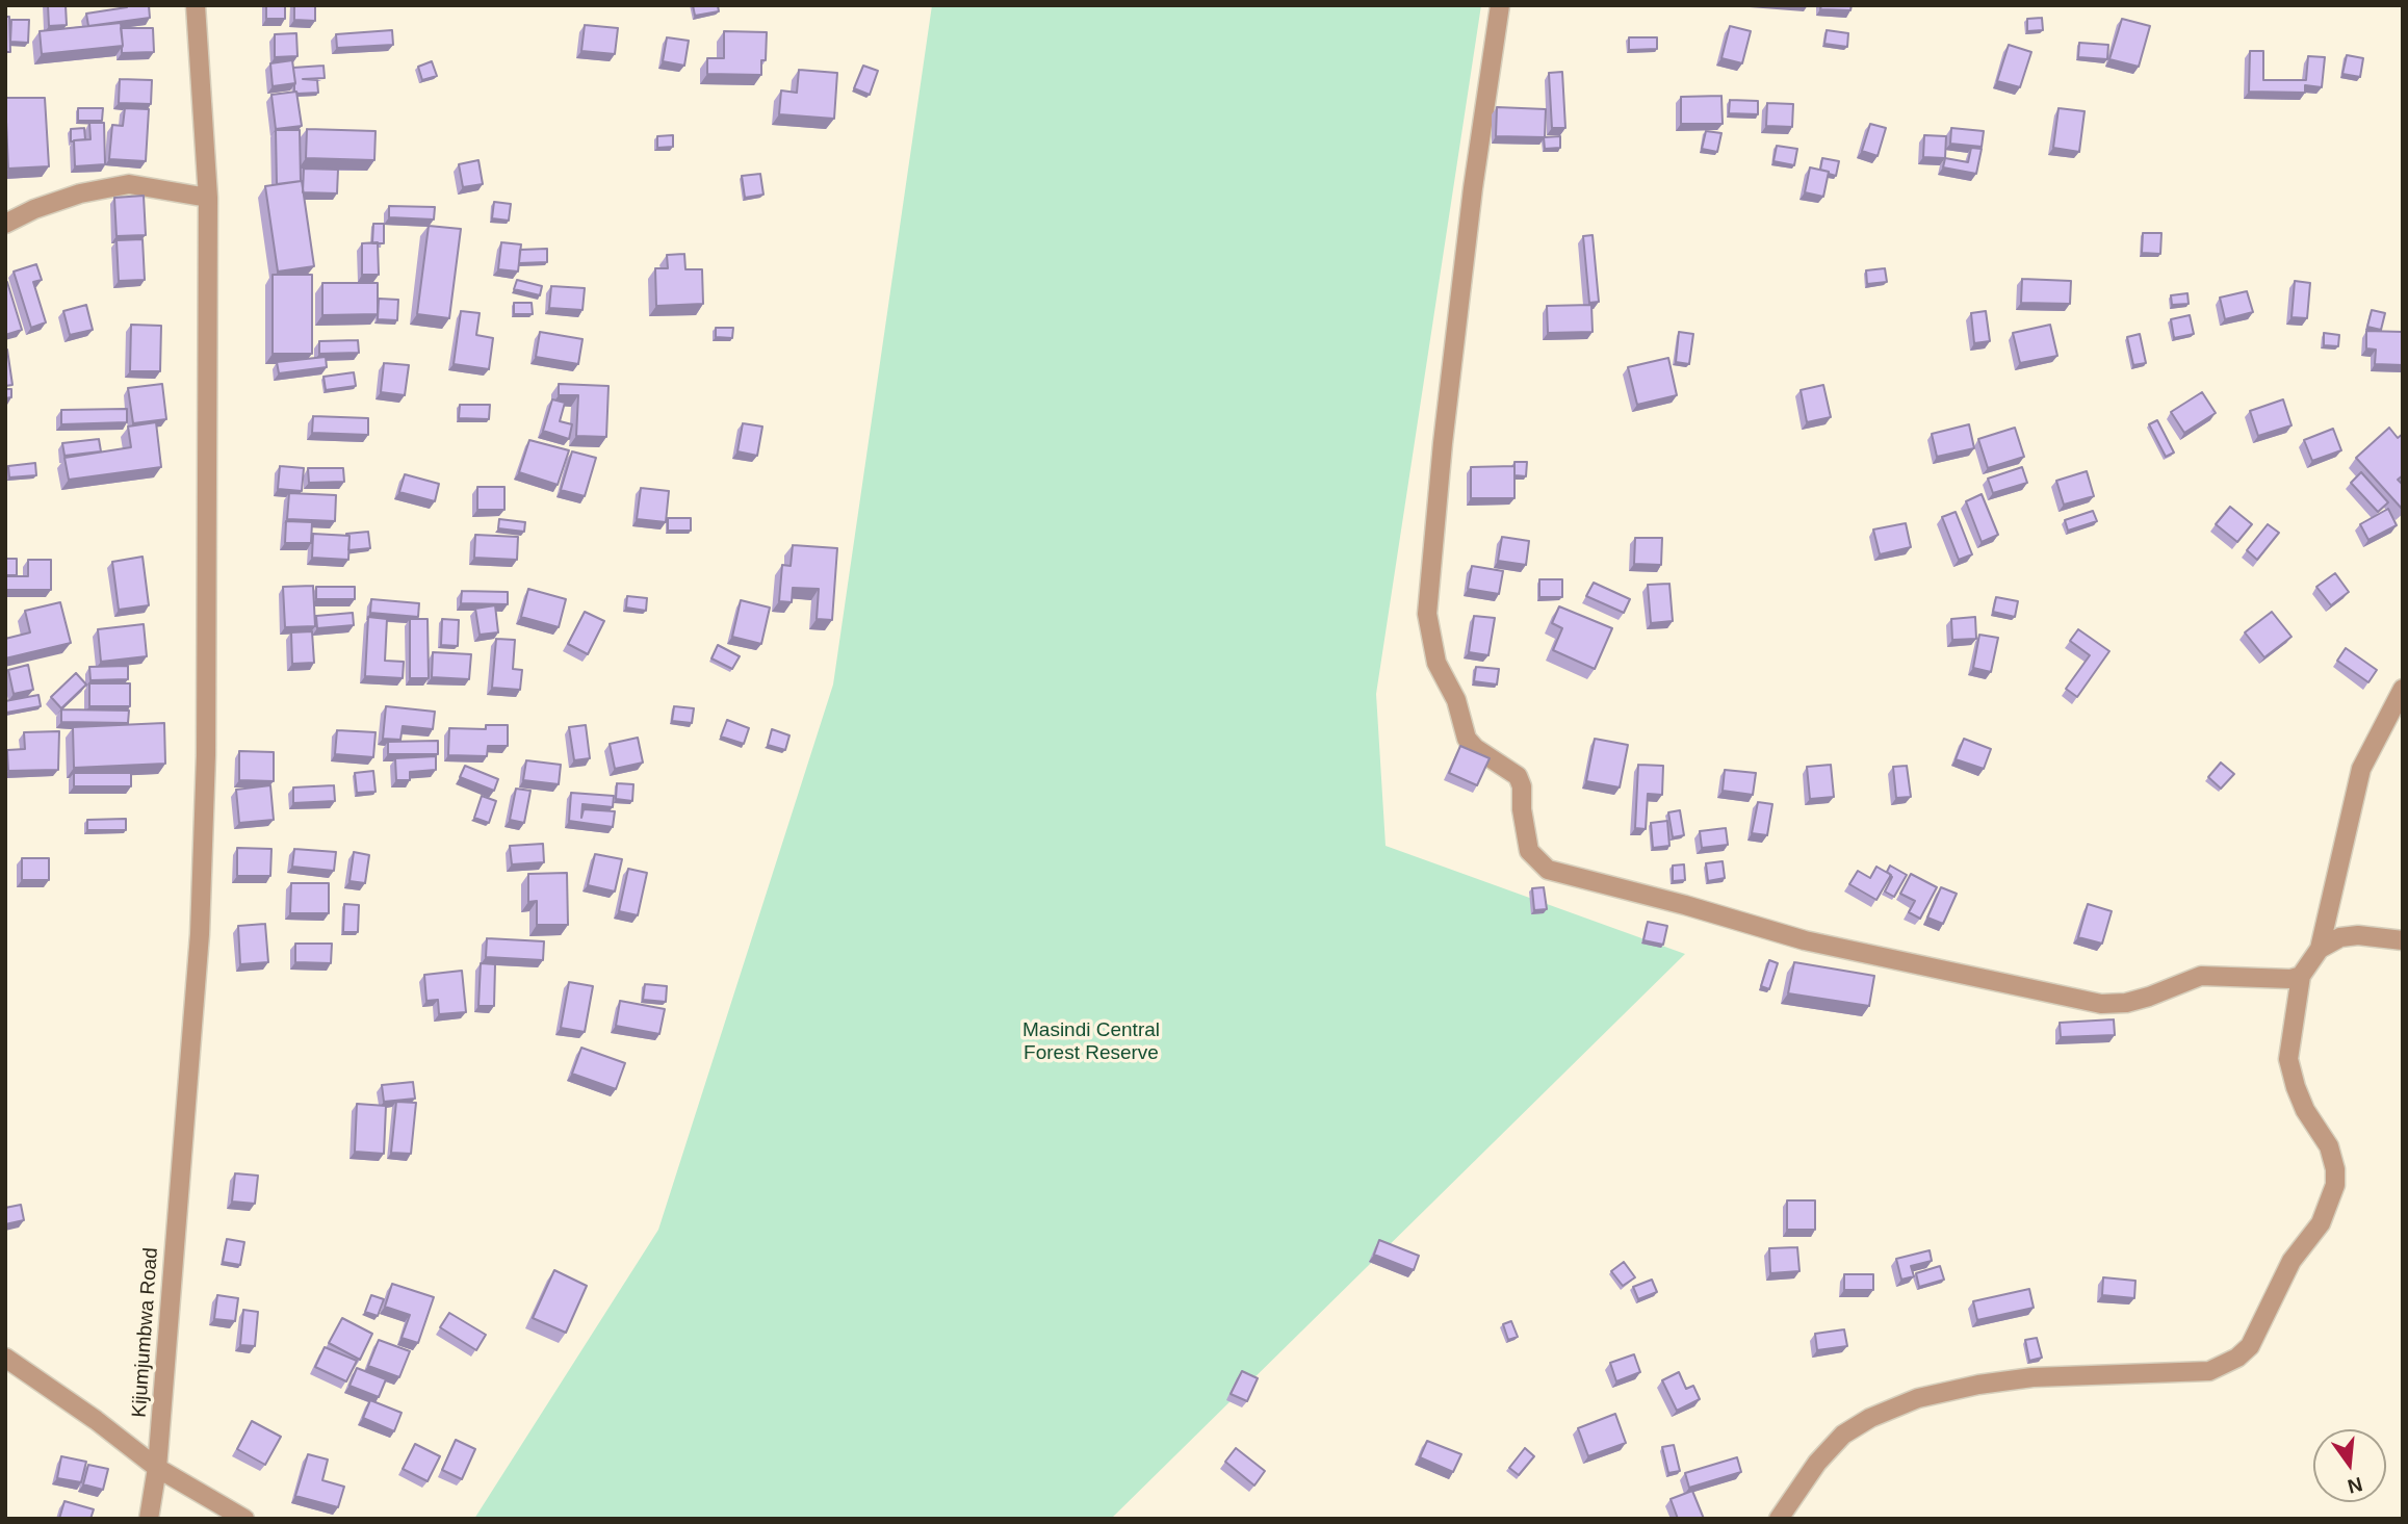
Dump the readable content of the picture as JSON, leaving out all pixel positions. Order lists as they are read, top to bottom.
{
  "streets": {
    "street": ["Kijumjumbwa Road"]
  },
  "parks": ["Masindi Central Forest Reserve"],
  "north": "bottom"
}
